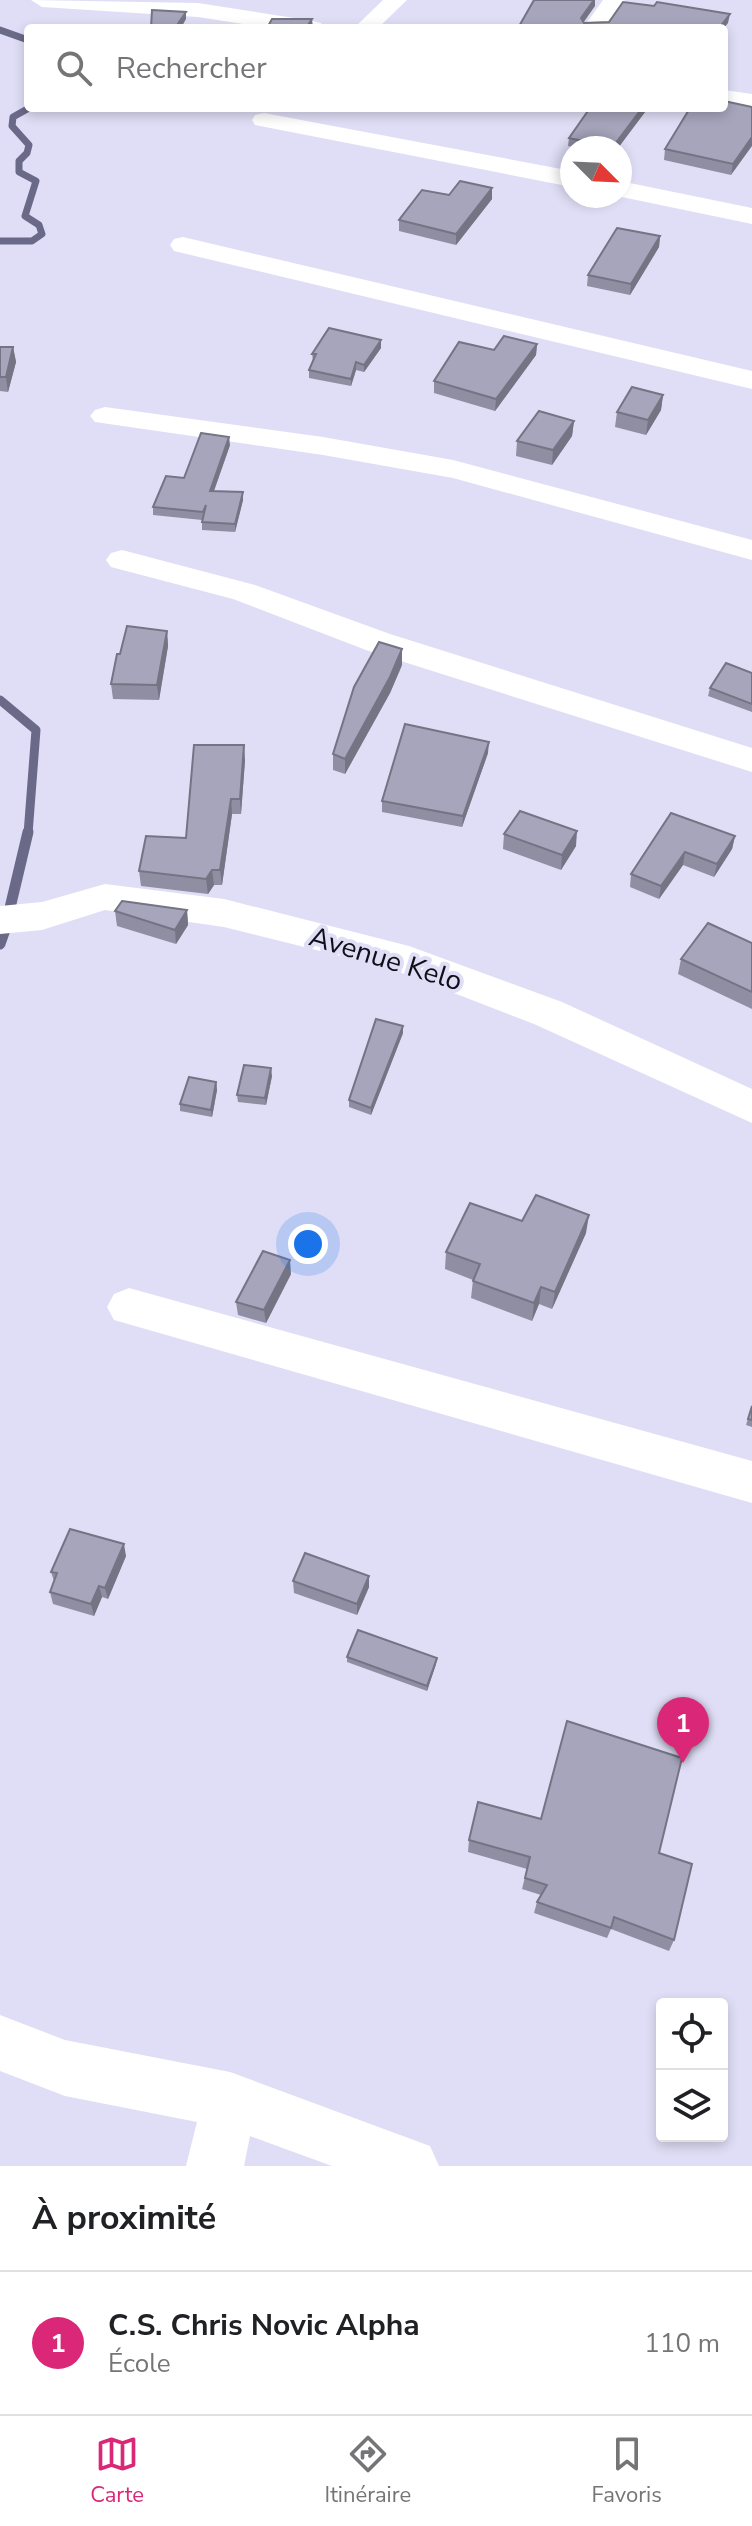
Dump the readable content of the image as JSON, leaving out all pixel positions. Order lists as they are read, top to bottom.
{
  "streets": {
    "street": ["Avenue Kelo"]
  },
  "north": "bottom right",
  "page": {
    "search": "Rechercher",
    "pins": "1",
    "heading": "À proximité",
    "list": [
      {
        "mark": "1",
        "name": "C.S. Chris Novic Alpha",
        "note": "École",
        "value": "110 m"
      }
    ],
    "nav": ["Carte", "Itinéraire", "Favoris"]
  }
}
